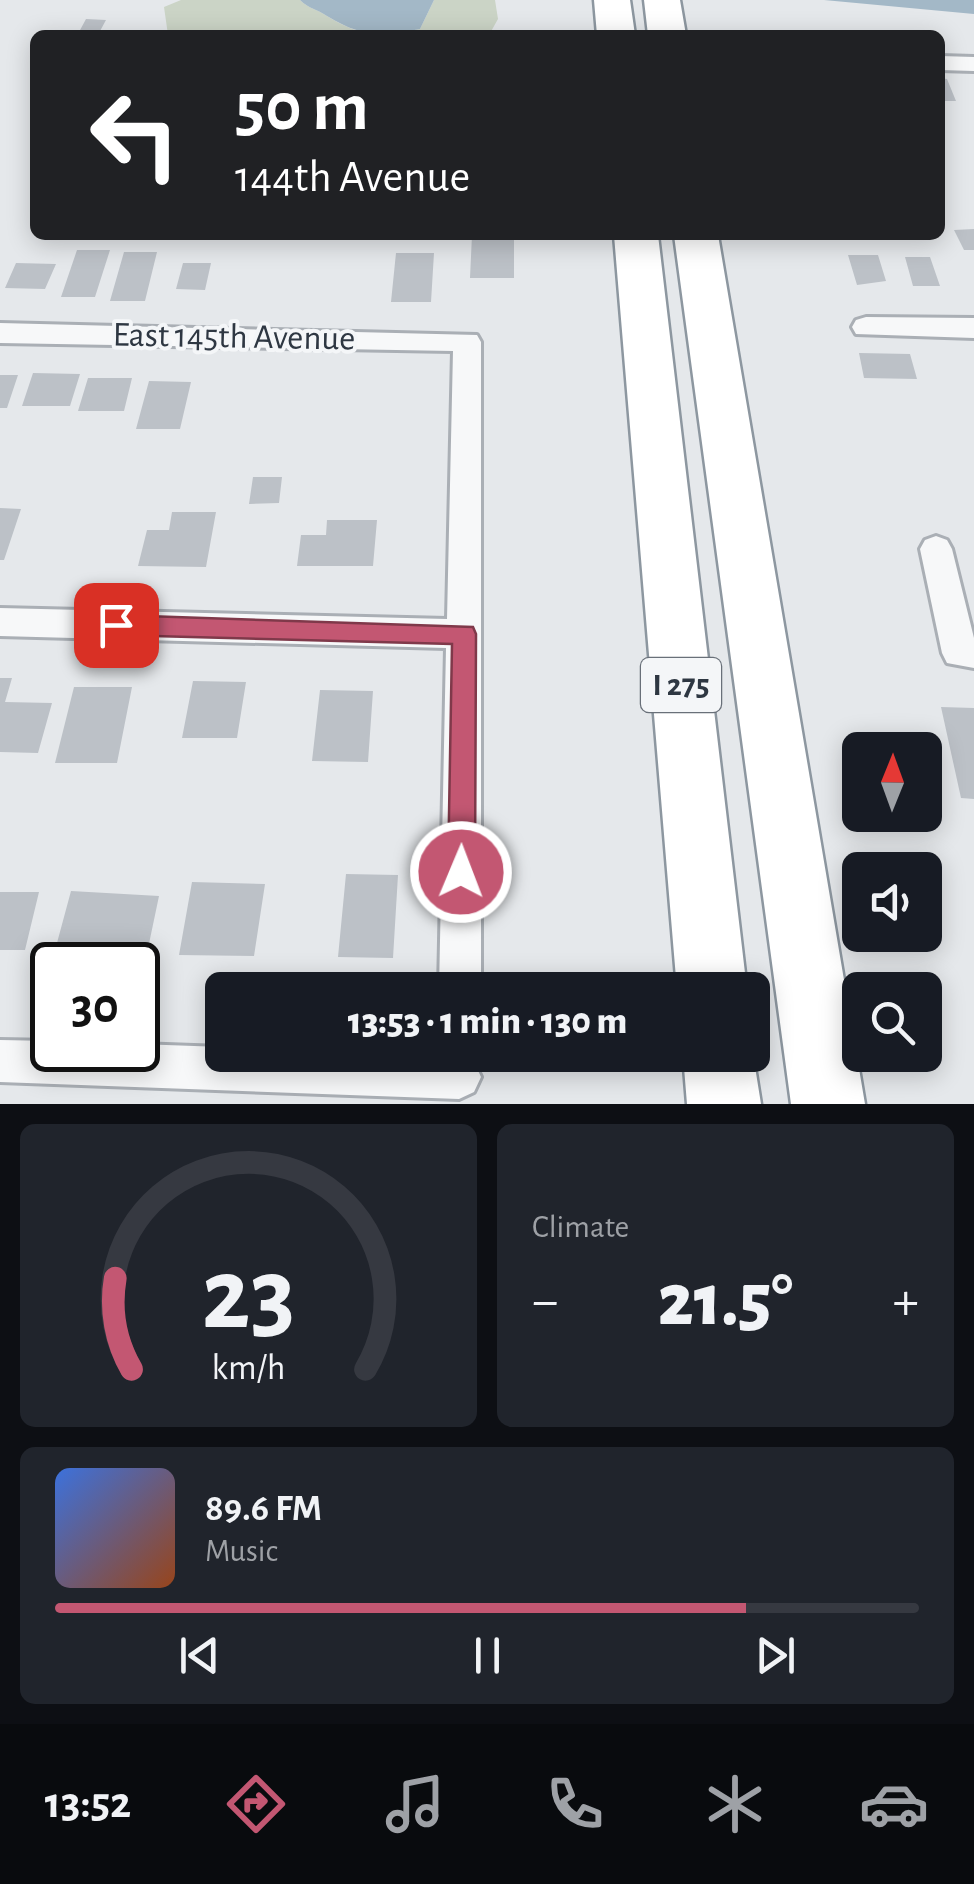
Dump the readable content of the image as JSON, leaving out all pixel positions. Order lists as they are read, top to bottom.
{
  "streets": {
    "highway": ["I 275"],
    "street": ["East 145th Avenue"]
  },
  "north": "top",
  "page": {
    "turn": ["50 m", "144th Avenue"],
    "limit": "30",
    "trip": "13:53 · 1 min · 130 m",
    "tile": "Climate",
    "heat": ["−", "21.5°", "+"],
    "song": ["89.6 FM", "Music"],
    "tabs": "13:52",
    "gauge": ["23", "km/h"]
  }
}
